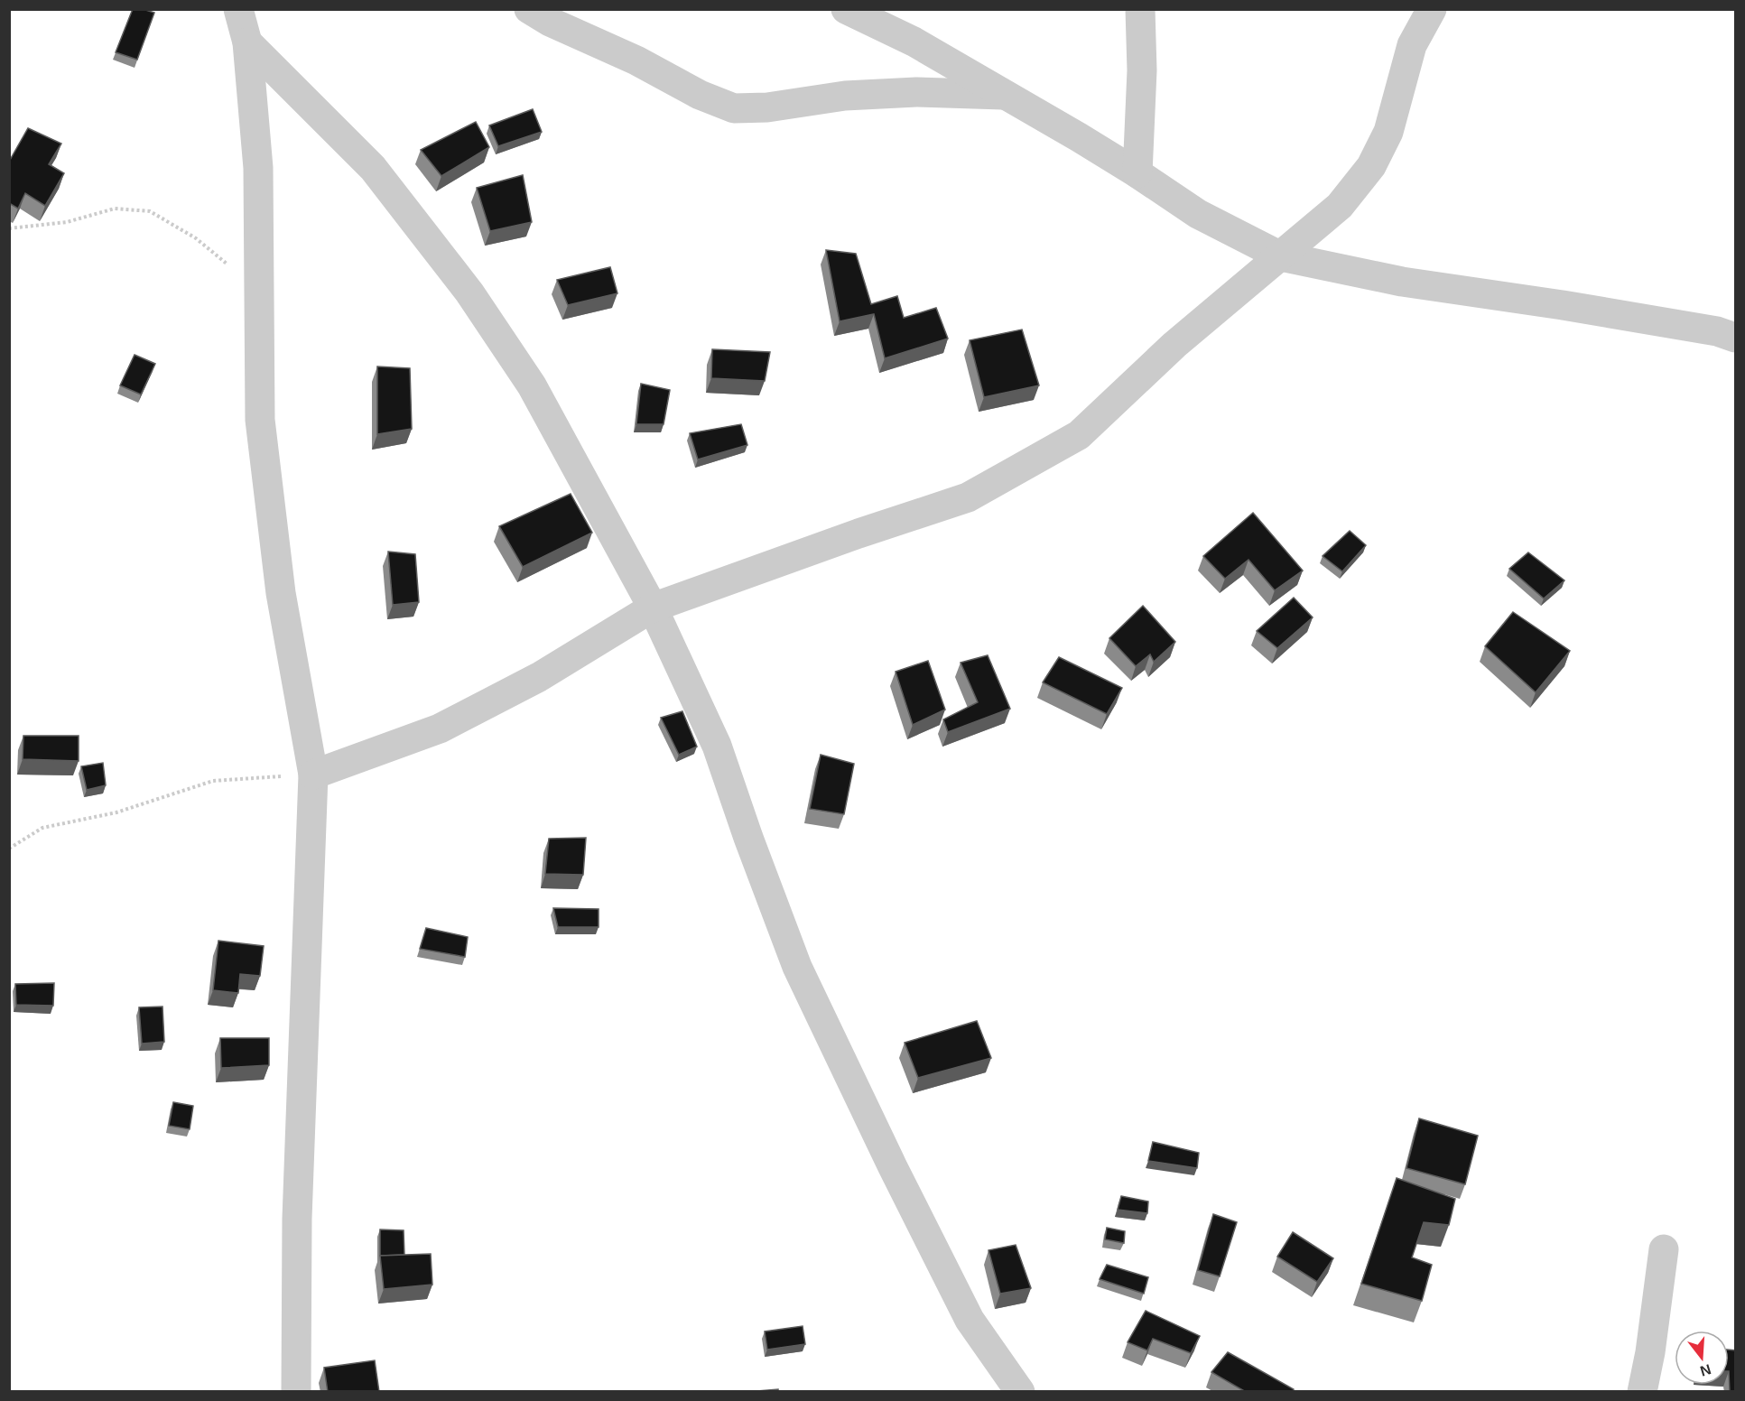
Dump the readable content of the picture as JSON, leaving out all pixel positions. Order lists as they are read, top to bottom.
{
  "north": "bottom"
}
